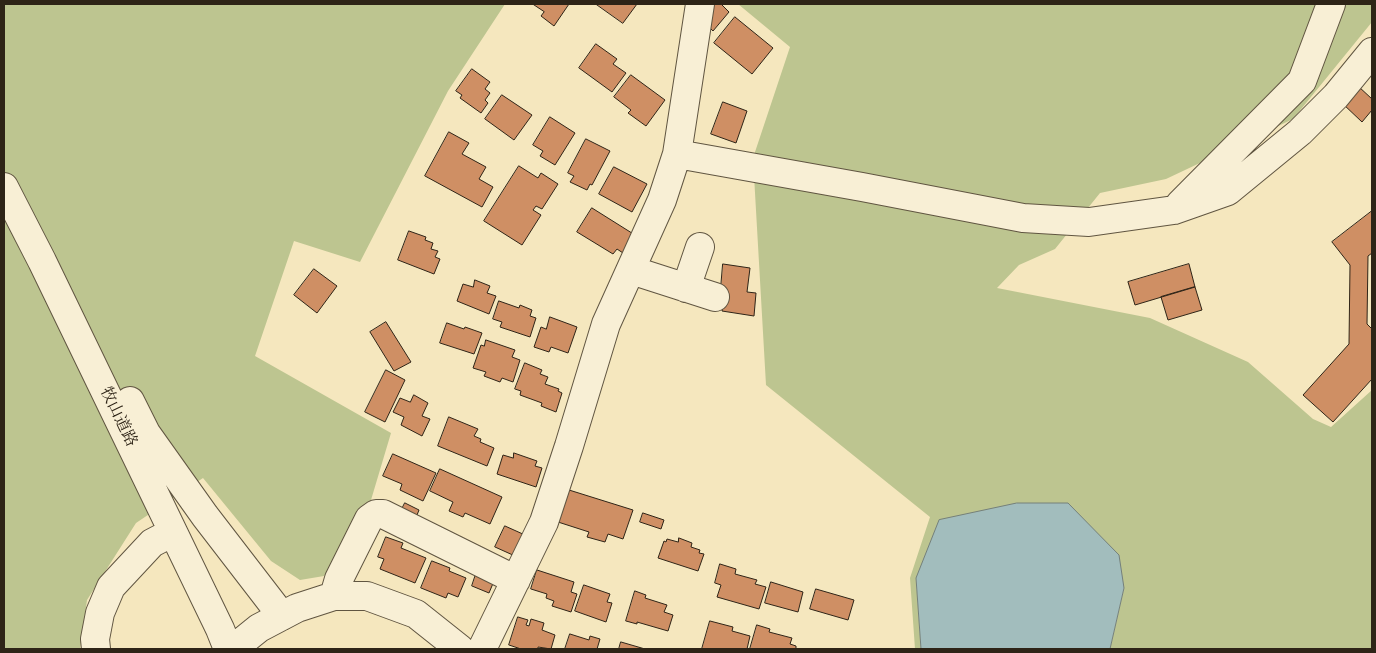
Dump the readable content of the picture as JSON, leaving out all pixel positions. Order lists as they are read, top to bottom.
{
  "streets": {
    "street": ["牧山道路"]
  }
}
